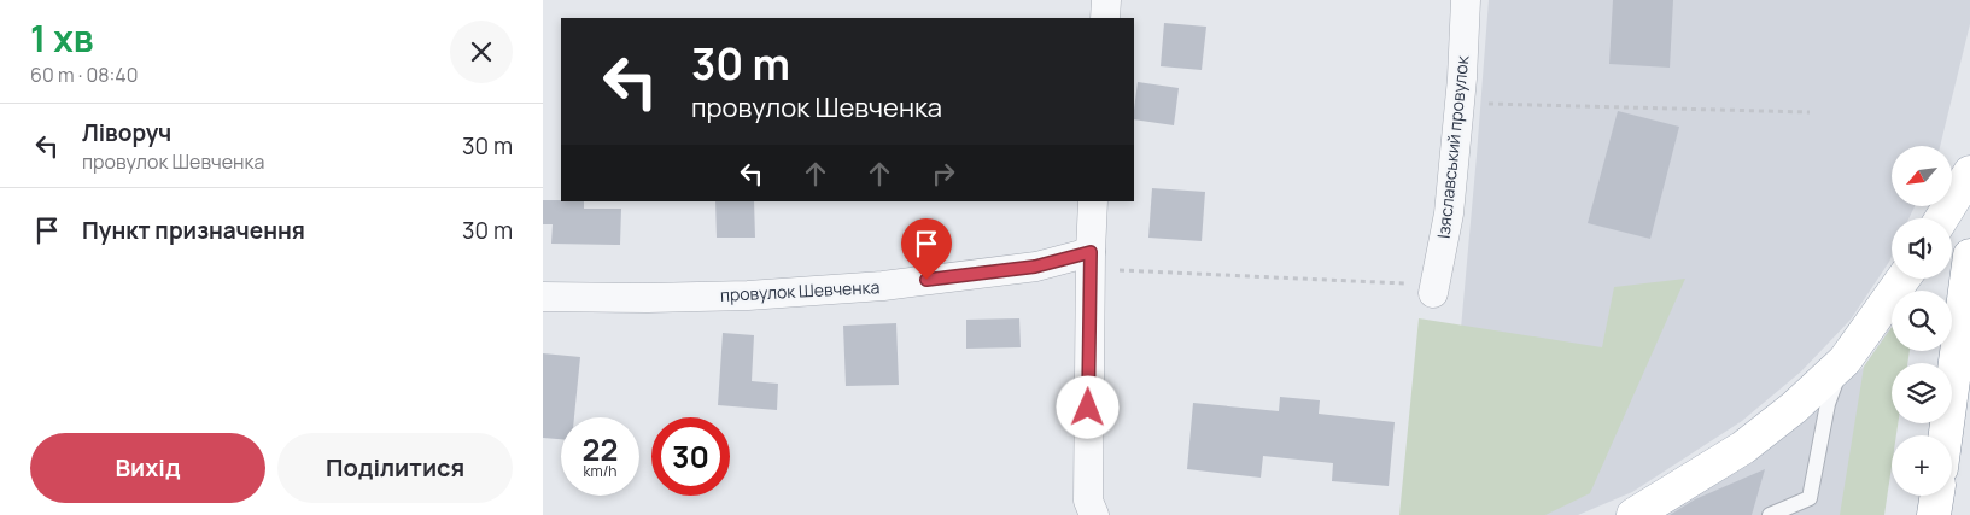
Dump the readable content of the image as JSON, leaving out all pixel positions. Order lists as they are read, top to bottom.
{
  "streets": {
    "street": ["Ізяславський провулок", "провулок Шевченка"]
  },
  "north": "bottom left",
  "page": {
    "heading": ["1 хв", "60 m · 08:40"],
    "turn": ["30 m", "провулок Шевченка"],
    "list": [
      {
        "name": "Ліворуч",
        "note": "провулок Шевченка",
        "value": "30 m"
      },
      {
        "name": "Пункт призначення",
        "value": "30 m"
      }
    ],
    "map_buttons": "+",
    "speed": "22 km/h",
    "limit": "30",
    "buttons": ["Вихід", "Поділитися"]
  }
}
